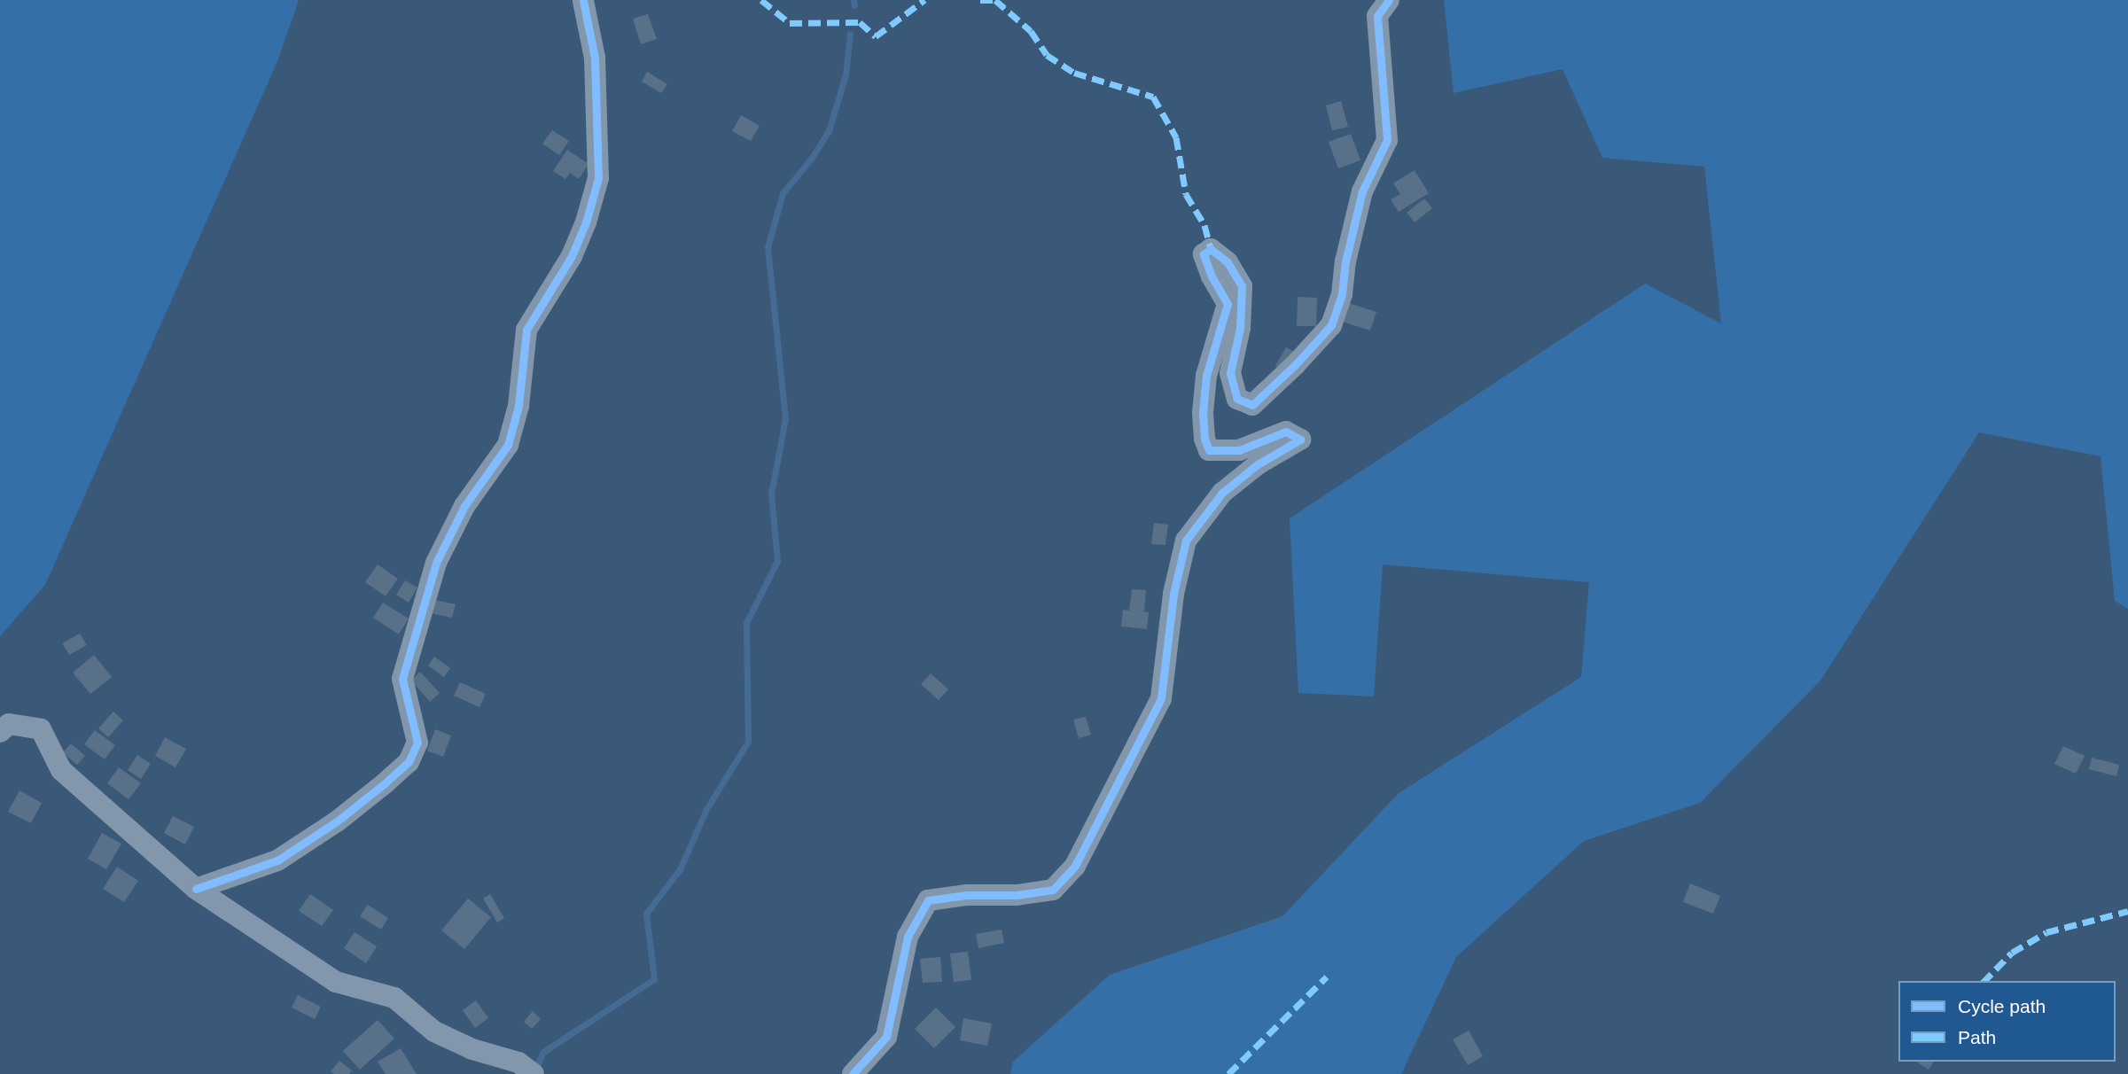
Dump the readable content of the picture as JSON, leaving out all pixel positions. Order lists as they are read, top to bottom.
{
  "legend": ["Cycle path", "Path"]
}
